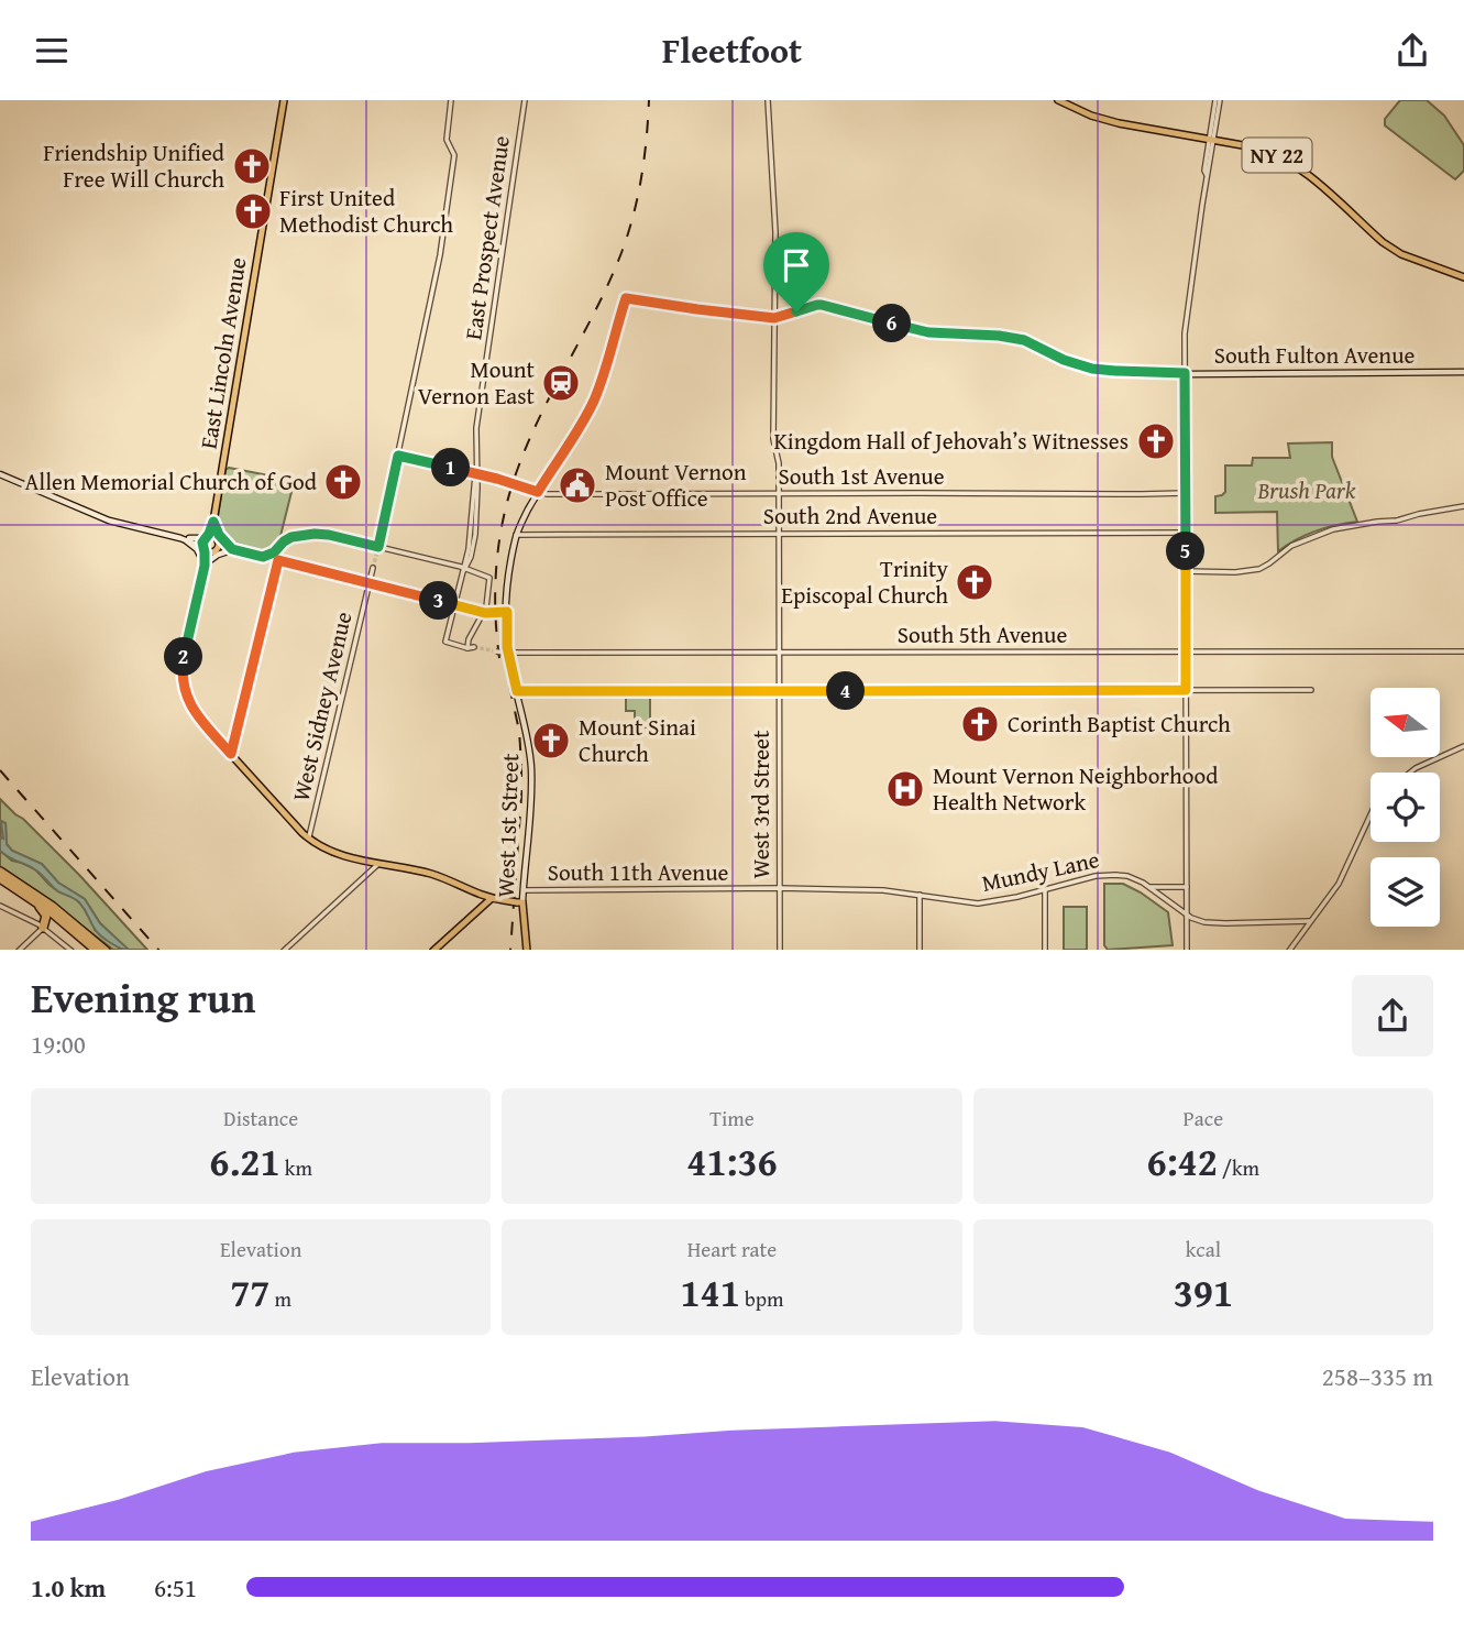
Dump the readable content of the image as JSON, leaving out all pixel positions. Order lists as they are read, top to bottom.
{
  "streets": {
    "main road": [
      "NY 22",
      "East Lincoln Avenue",
      "South Fulton Avenue",
      "West 1st Street"
    ],
    "street": [
      "East Prospect Avenue",
      "South 1st Avenue",
      "South 2nd Avenue",
      "South 5th Avenue",
      "West Sidney Avenue",
      "West 3rd Street",
      "Mundy Lane",
      "South 11th Avenue"
    ]
  },
  "crossings": [
    ["East Prospect Avenue", "South 1st Avenue"],
    ["South Fulton Avenue", "West 3rd Street"],
    ["South Fulton Avenue", "West 1st Street"],
    ["South 1st Avenue", "West 3rd Street"],
    ["South 1st Avenue", "West 1st Street"],
    ["South 2nd Avenue", "West 3rd Street"],
    ["South 2nd Avenue", "West 1st Street"],
    ["South 5th Avenue", "West 3rd Street"],
    ["South 5th Avenue", "West 1st Street"],
    ["West 3rd Street", "South 11th Avenue"],
    ["West 1st Street", "South 11th Avenue"],
    ["Mundy Lane", "South 11th Avenue"]
  ],
  "parks": ["Brush Park"],
  "places": {
    "church": [
      "Friendship Unified Free Will Church",
      "First United Methodist Church",
      "Kingdom Hall of Jehovah’s Witnesses",
      "Allen Memorial Church of God",
      "Trinity Episcopal Church",
      "Corinth Baptist Church",
      "Mount Sinai Church"
    ],
    "station": ["Mount Vernon East"],
    "public building": ["Mount Vernon Post Office"],
    "hospital": ["Mount Vernon Neighborhood Health Network"]
  },
  "north": "left",
  "page": {
    "header": "Fleetfoot",
    "pins": [
      "6",
      "1",
      "5",
      "3",
      "2",
      "4"
    ],
    "heading": ["Evening run", "19:00"],
    "stats": [
      ["Distance", "6.21 km"],
      ["Time", "41:36"],
      ["Pace", "6:42 /km"],
      ["Elevation", "77 m"],
      ["Heart rate", "141 bpm"],
      ["kcal", "391"]
    ],
    "chart": ["Elevation", "258–335 m"],
    "list": [
      {
        "name": "1.0 km",
        "note": "6:51"
      }
    ]
  }
}
